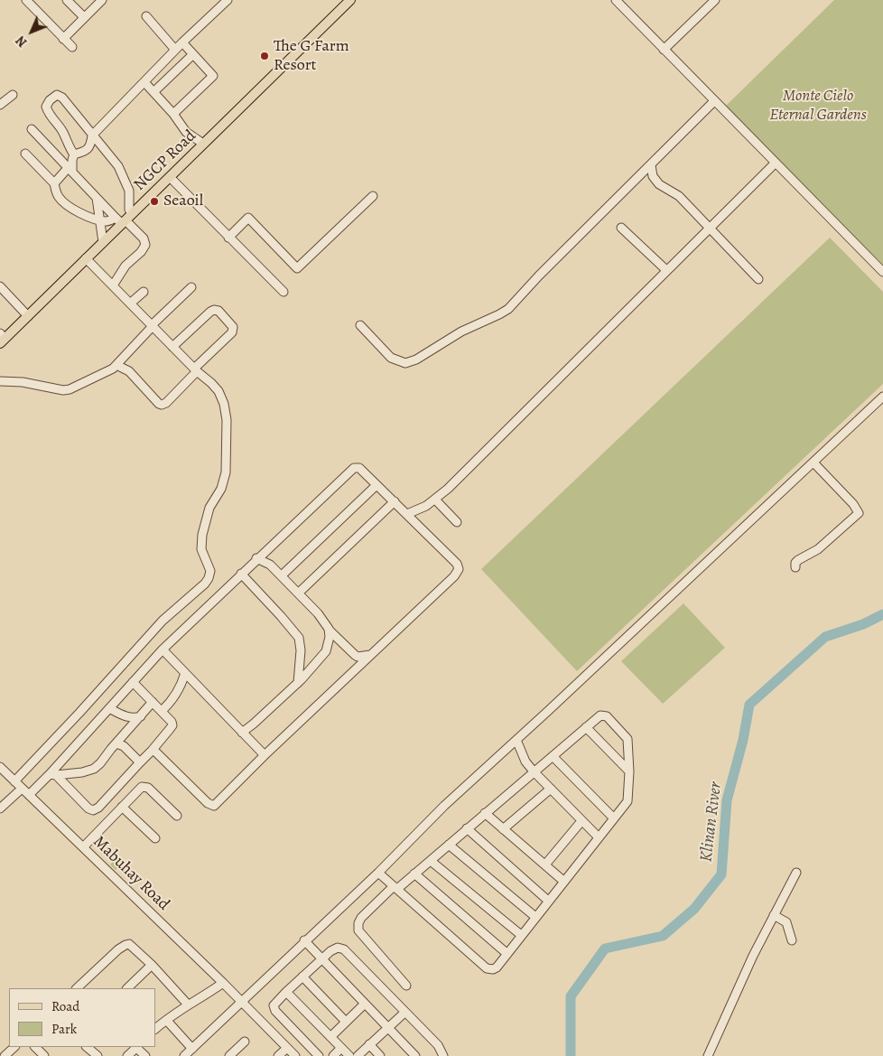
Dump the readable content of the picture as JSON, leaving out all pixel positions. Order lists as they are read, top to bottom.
{
  "streets": {
    "main road": ["NGCP Road"],
    "street": ["Mabuhay Road"]
  },
  "water": ["Klinan River"],
  "parks": ["Monte Cielo Eternal Gardens"],
  "places": ["The G Farm Resort", "Seaoil"],
  "legend": ["Road", "Park"],
  "north": "bottom left"
}
